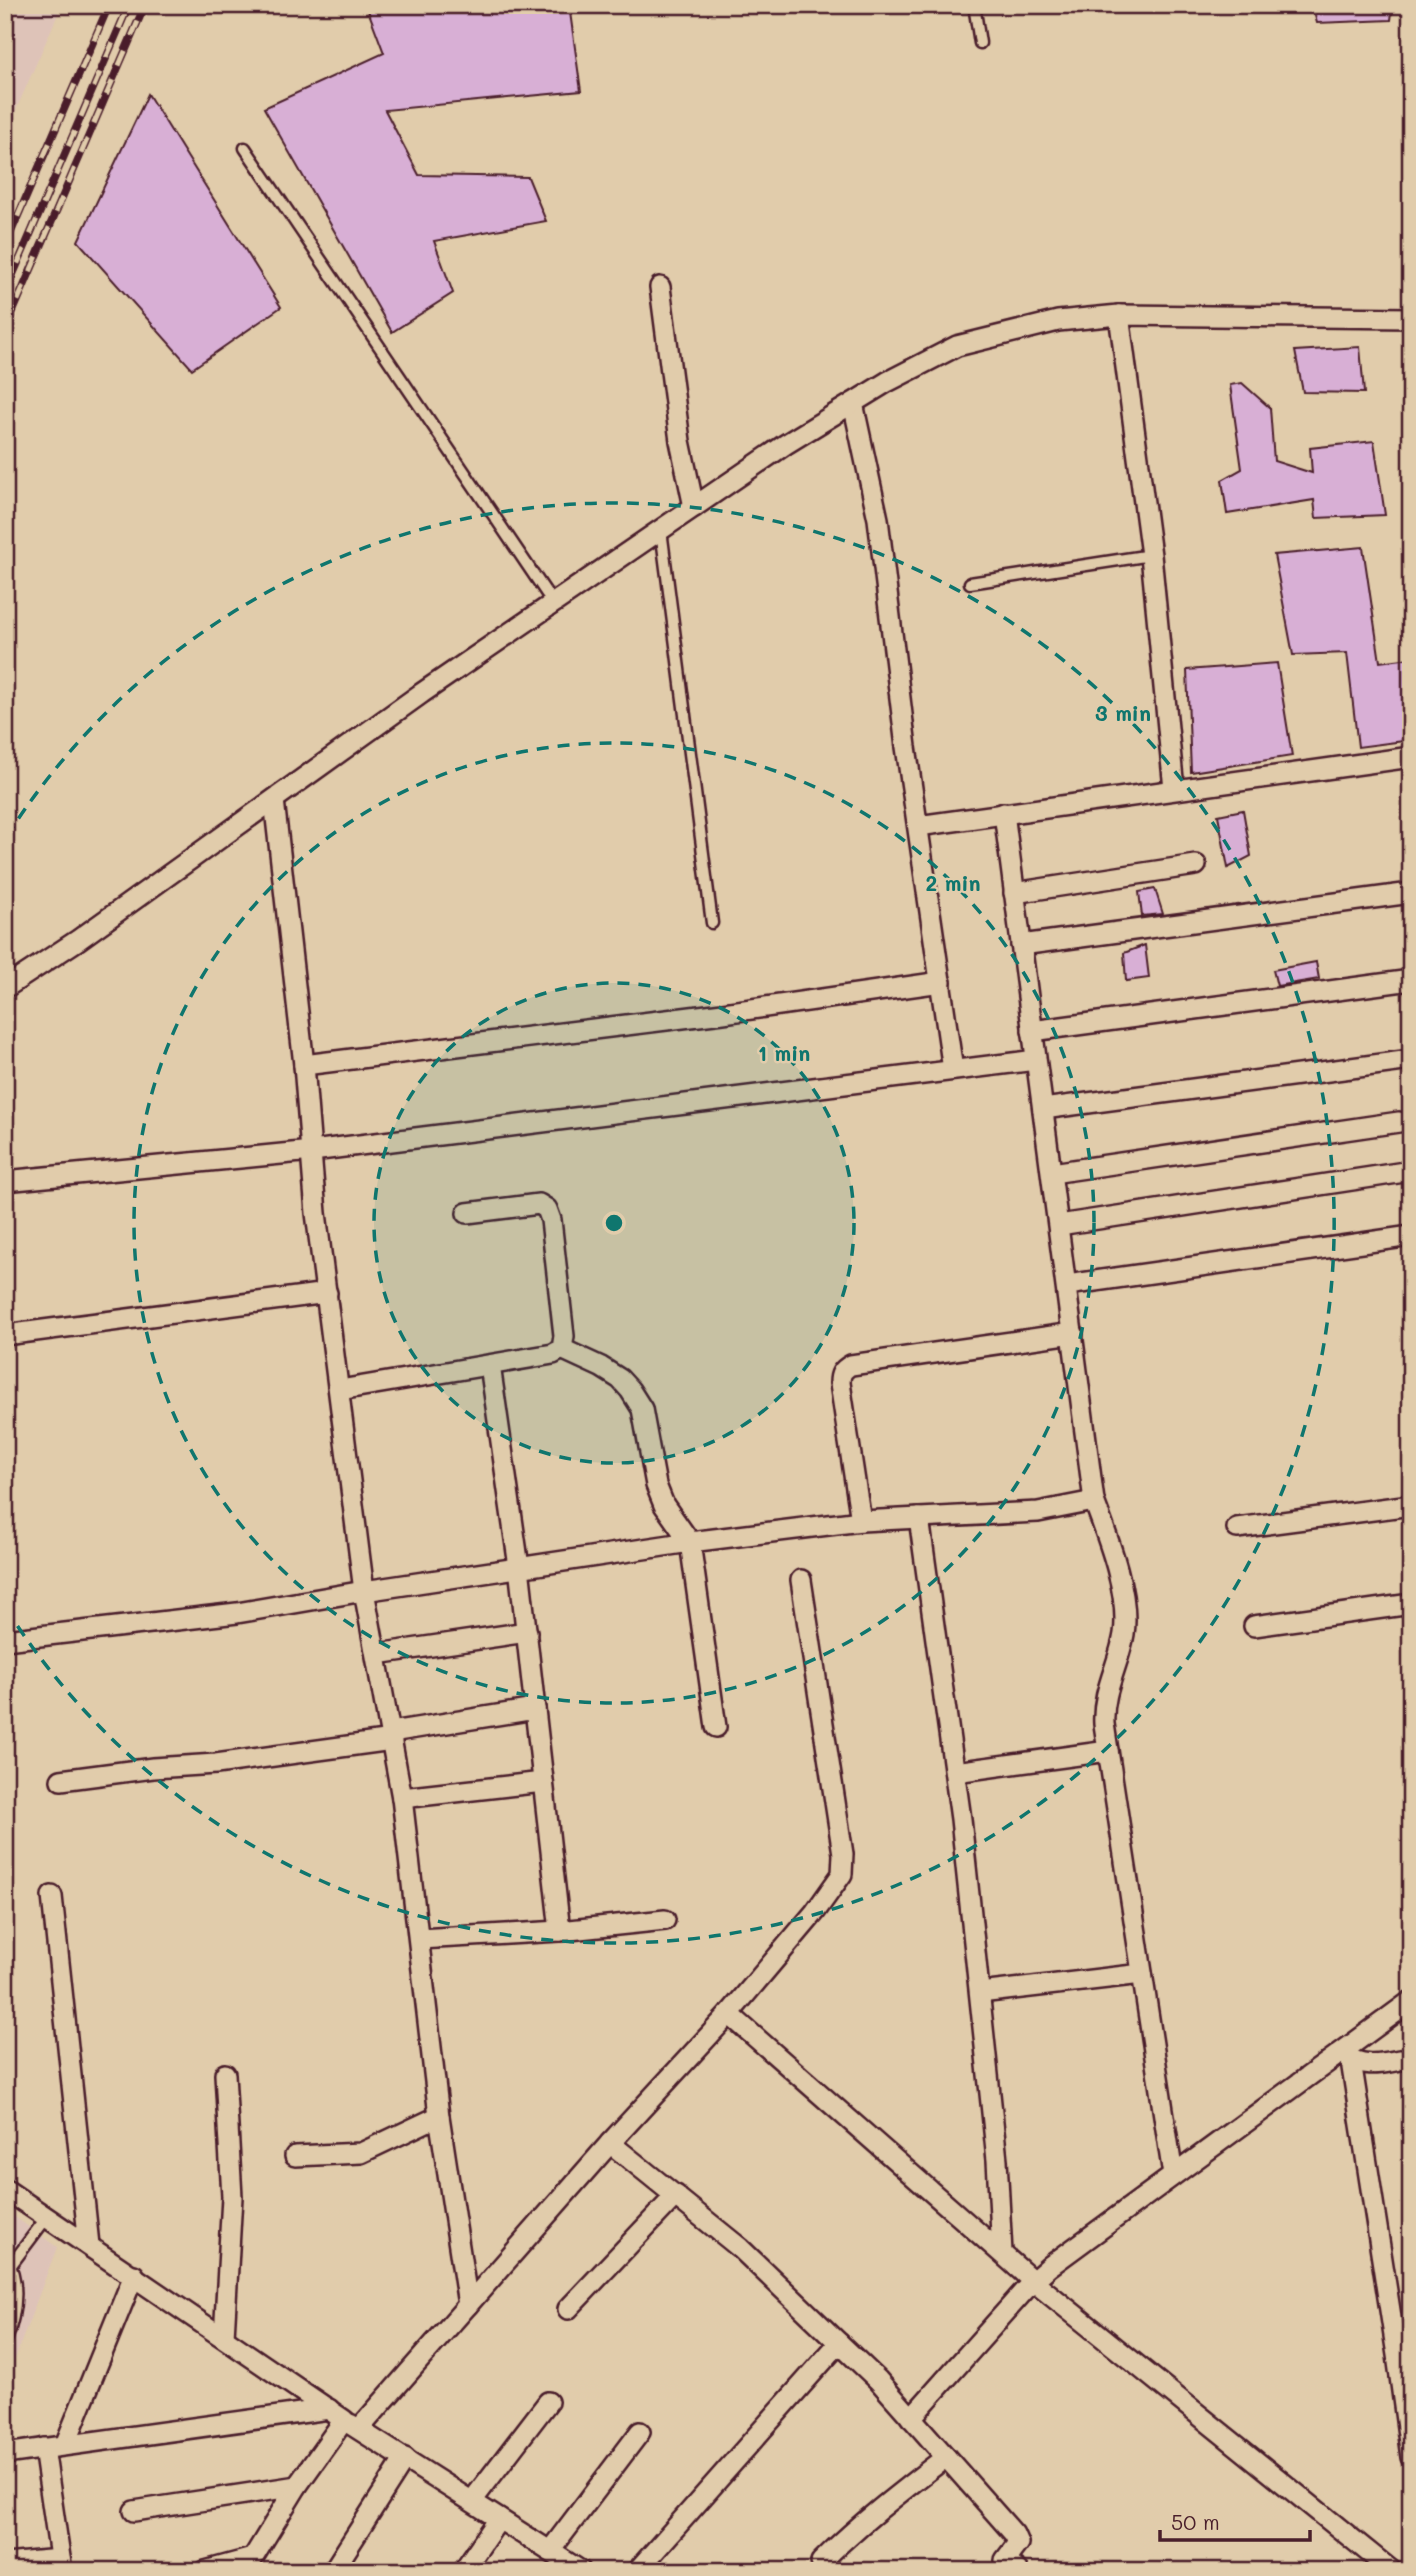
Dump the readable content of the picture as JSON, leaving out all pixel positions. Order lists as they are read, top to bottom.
{
  "scale_bar": "50 m",
  "rings": ["3 min", "2 min", "1 min"]
}
